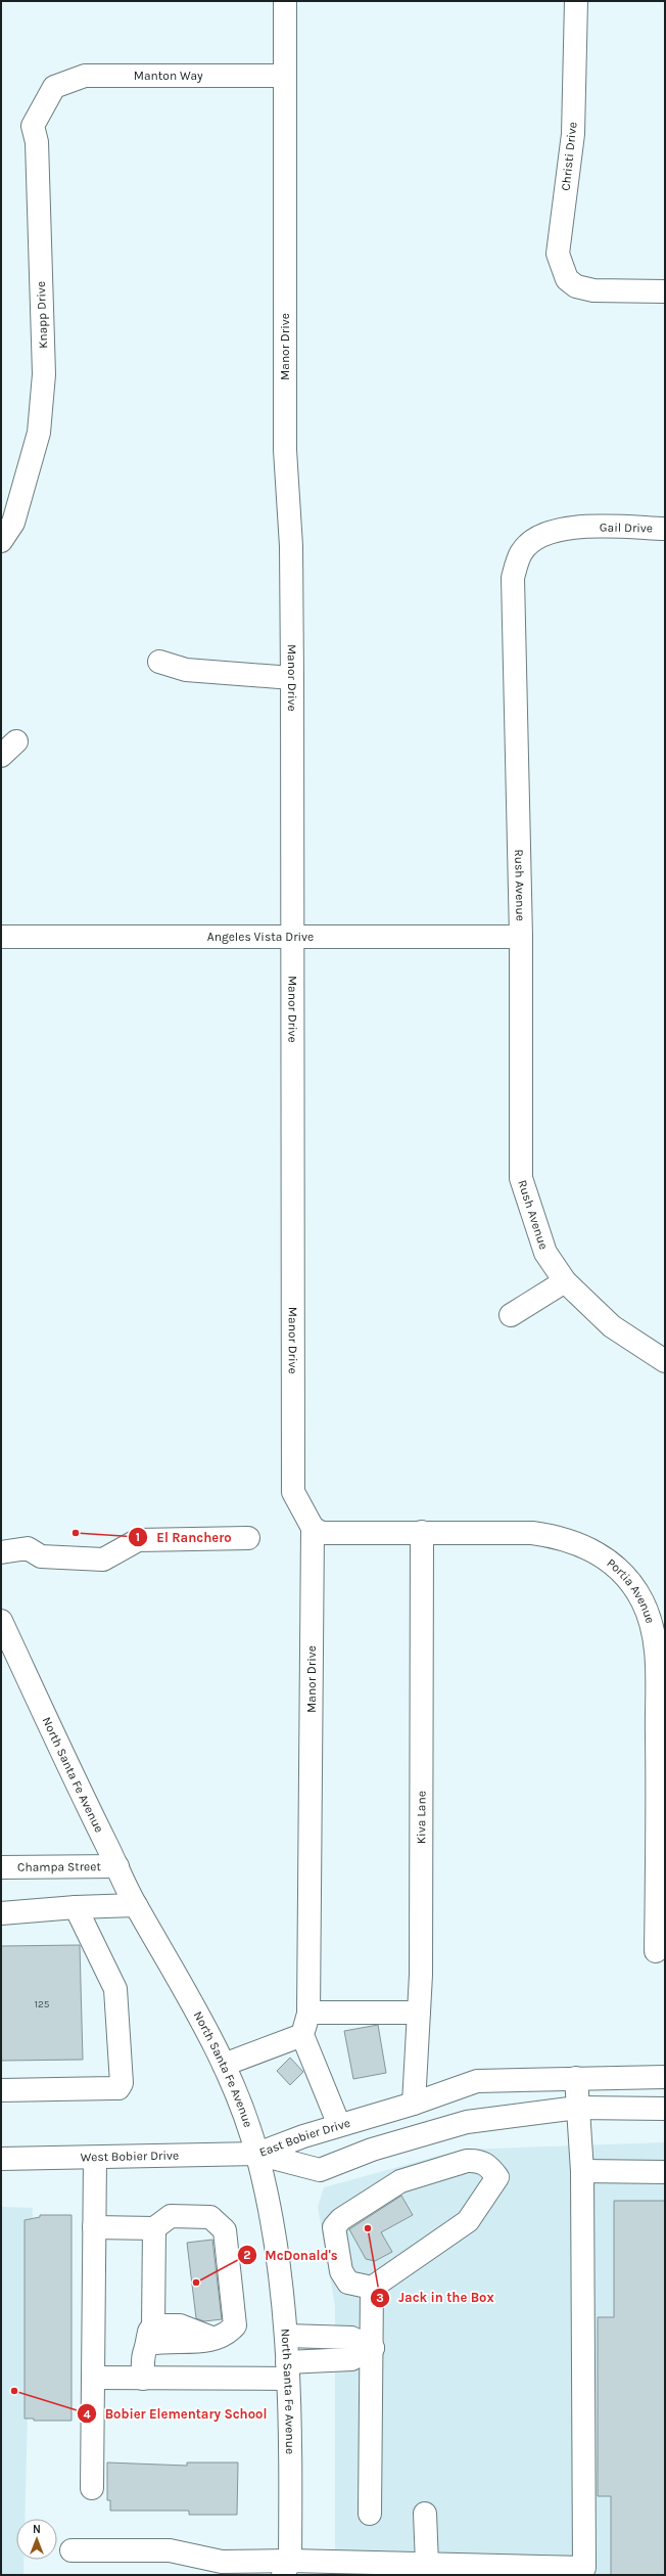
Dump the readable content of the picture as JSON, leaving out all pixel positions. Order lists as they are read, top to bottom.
{
  "streets": {
    "street": [
      "Manton Way",
      "Christi Drive",
      "Knapp Drive",
      "Manor Drive",
      "Gail Drive",
      "Rush Avenue",
      "Angeles Vista Drive",
      "Portia Avenue",
      "North Santa Fe Avenue",
      "Kiva Lane",
      "Champa Street",
      "East Bobier Drive",
      "West Bobier Drive"
    ]
  },
  "crossings": [
    ["Manton Way", "Knapp Drive"],
    ["Manton Way", "Manor Drive"],
    ["Manor Drive", "Angeles Vista Drive"],
    ["Manor Drive", "Portia Avenue"],
    ["Gail Drive", "Rush Avenue"],
    ["Rush Avenue", "Angeles Vista Drive"],
    ["Portia Avenue", "Kiva Lane"],
    ["North Santa Fe Avenue", "Champa Street"],
    ["North Santa Fe Avenue", "East Bobier Drive"],
    ["North Santa Fe Avenue", "West Bobier Drive"],
    ["Kiva Lane", "East Bobier Drive"],
    ["East Bobier Drive", "West Bobier Drive"]
  ],
  "places": [
    "El Ranchero",
    "Jack in the Box",
    "McDonald's",
    "Bobier Elementary School"
  ],
  "house_numbers": ["125"],
  "north": "top"
}
